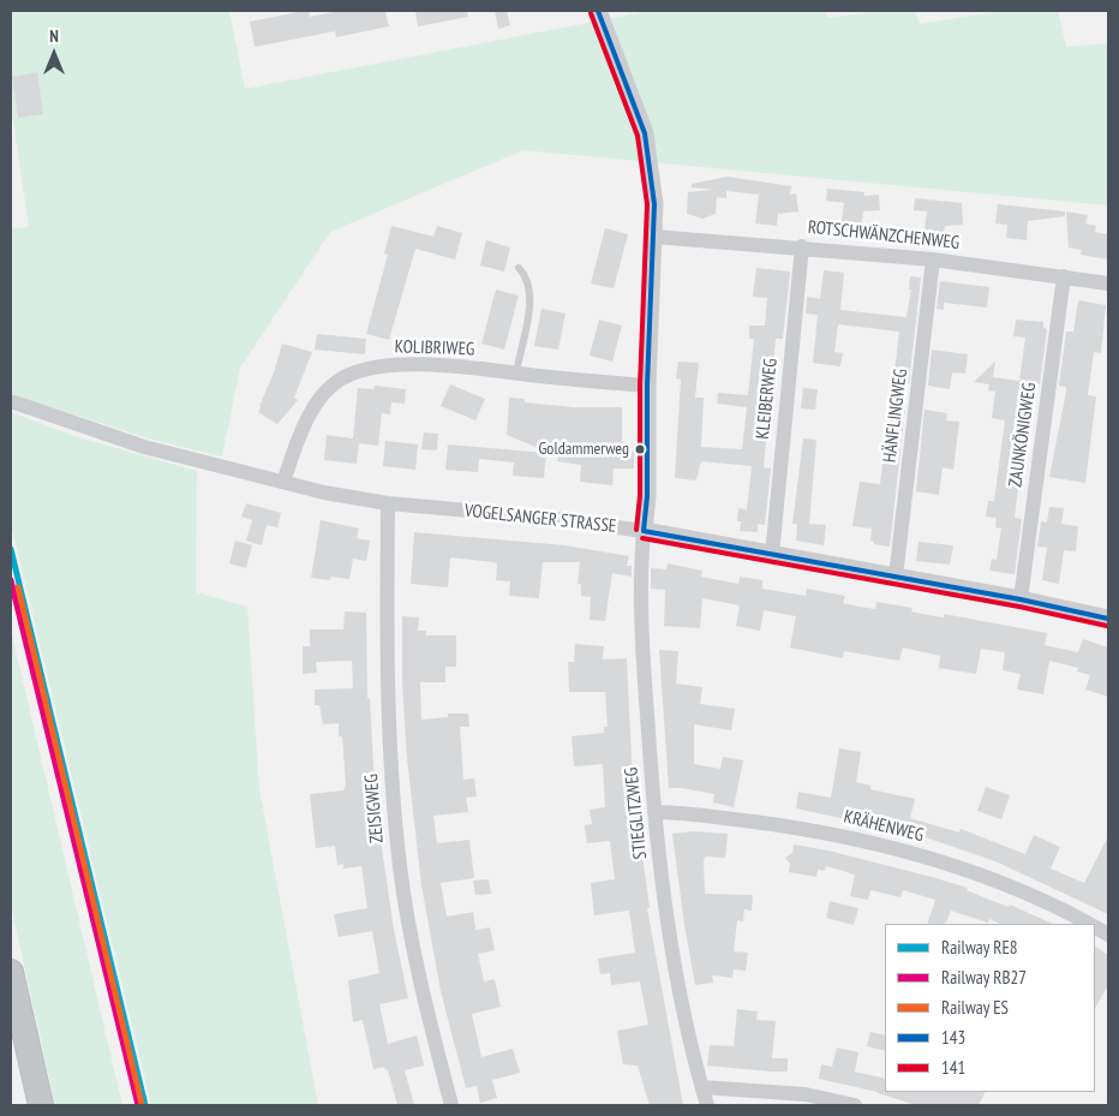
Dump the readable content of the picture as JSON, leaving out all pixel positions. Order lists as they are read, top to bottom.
{
  "streets": {
    "street": [
      "ROTSCHWÄNZCHENWEG",
      "KOLIBRIWEG",
      "KLEIBERWEG",
      "HÄNFLINGWEG",
      "ZAUNKÖNIGWEG",
      "VOGELSANGER STRASSE",
      "ZEISIGWEG",
      "STIEGLITZWEG",
      "KRÄHENWEG"
    ]
  },
  "crossings": [
    ["ROTSCHWÄNZCHENWEG", "KLEIBERWEG"],
    ["ROTSCHWÄNZCHENWEG", "HÄNFLINGWEG"],
    ["ROTSCHWÄNZCHENWEG", "ZAUNKÖNIGWEG"],
    ["KOLIBRIWEG", "VOGELSANGER STRASSE"],
    ["KLEIBERWEG", "VOGELSANGER STRASSE"],
    ["HÄNFLINGWEG", "VOGELSANGER STRASSE"],
    ["ZAUNKÖNIGWEG", "VOGELSANGER STRASSE"],
    ["VOGELSANGER STRASSE", "ZEISIGWEG"],
    ["VOGELSANGER STRASSE", "STIEGLITZWEG"],
    ["STIEGLITZWEG", "KRÄHENWEG"]
  ],
  "places": ["Goldammerweg"],
  "lines": [
    "transit line 143",
    "transit line 141",
    "rail line RE8",
    "rail line RB27",
    "rail line ES"
  ],
  "legend": [
    "Railway RE8",
    "Railway RB27",
    "Railway ES",
    "143",
    "141"
  ],
  "north": "top"
}
